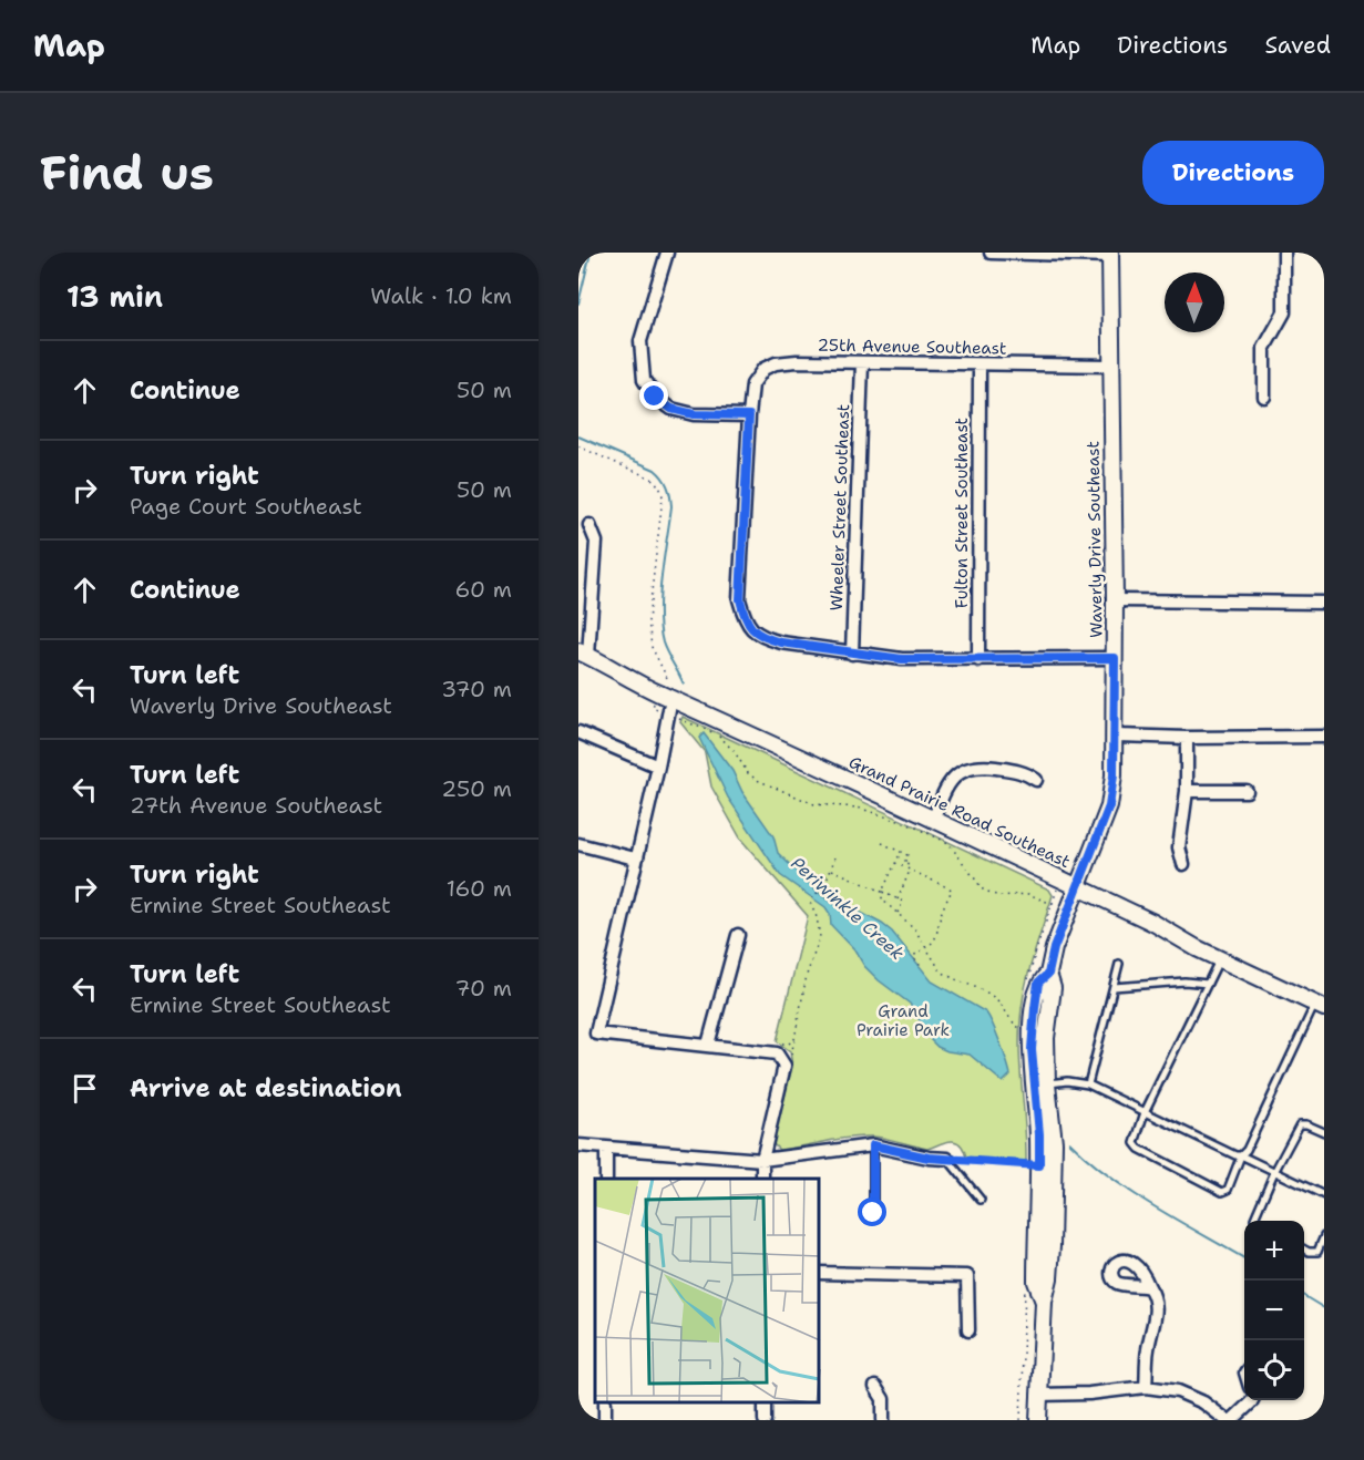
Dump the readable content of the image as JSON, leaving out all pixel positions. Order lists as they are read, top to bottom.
{
  "streets": {
    "main road": ["Waverly Drive Southeast", "Grand Prairie Road Southeast"],
    "street": ["25th Avenue Southeast", "Wheeler Street Southeast", "Fulton Street Southeast"]
  },
  "crossings": [
    ["25th Avenue Southeast", "Wheeler Street Southeast"],
    ["25th Avenue Southeast", "Fulton Street Southeast"],
    ["25th Avenue Southeast", "Waverly Drive Southeast"],
    ["Waverly Drive Southeast", "Grand Prairie Road Southeast"]
  ],
  "water": ["Periwinkle Creek"],
  "parks": ["Grand Prairie Park"],
  "north": "top",
  "page": {
    "header": "Map",
    "nav": ["Map", "Directions", "Saved"],
    "buttons": "Directions",
    "title": "Find us",
    "heading": ["13 min", "Walk · 1.0 km"],
    "list": [
      ["Continue", "50 m"],
      ["Turn right", "Page Court Southeast", "50 m"],
      ["Continue", "60 m"],
      ["Turn left", "Waverly Drive Southeast", "370 m"],
      ["Turn left", "27th Avenue Southeast", "250 m"],
      ["Turn right", "Ermine Street Southeast", "160 m"],
      ["Turn left", "Ermine Street Southeast", "70 m"],
      "Arrive at destination"
    ],
    "map_buttons": ["+", "−"]
  }
}
